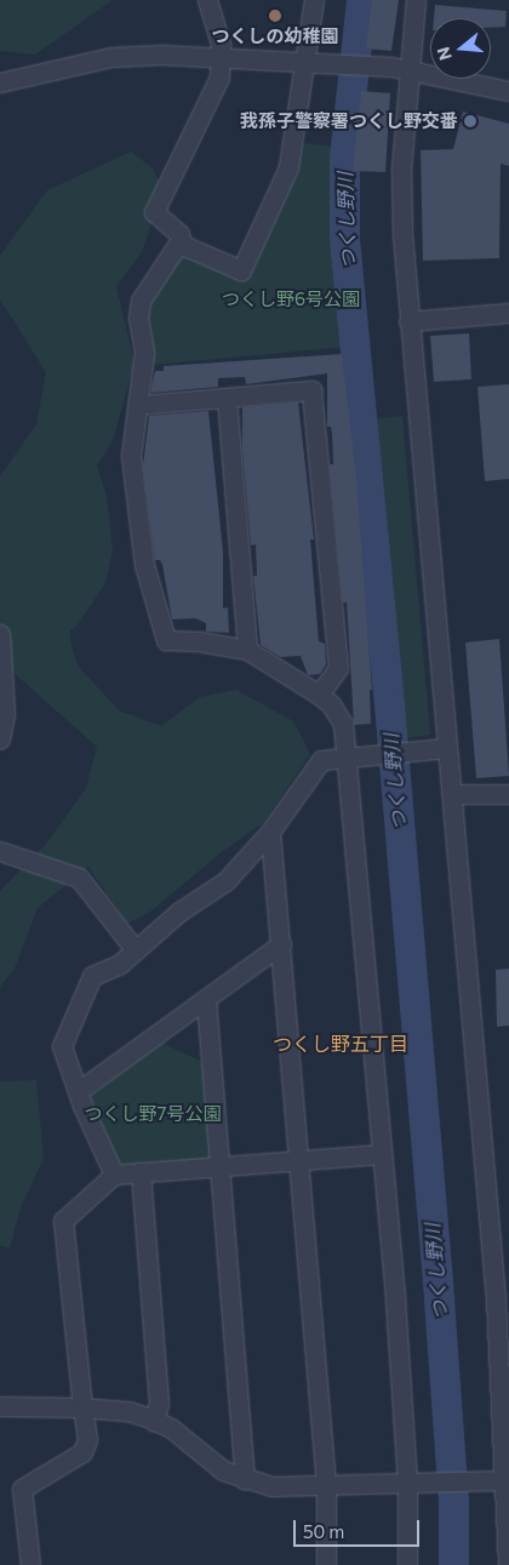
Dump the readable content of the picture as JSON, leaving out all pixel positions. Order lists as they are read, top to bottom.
{
  "districts": ["つくし野五丁目"],
  "water": ["つくし野川"],
  "parks": ["つくし野6号公園", "つくし野7号公園"],
  "places": ["つくしの幼稚園", "我孫子警察署つくし野交番"],
  "scale_bar": "50 m",
  "north": "left"
}
